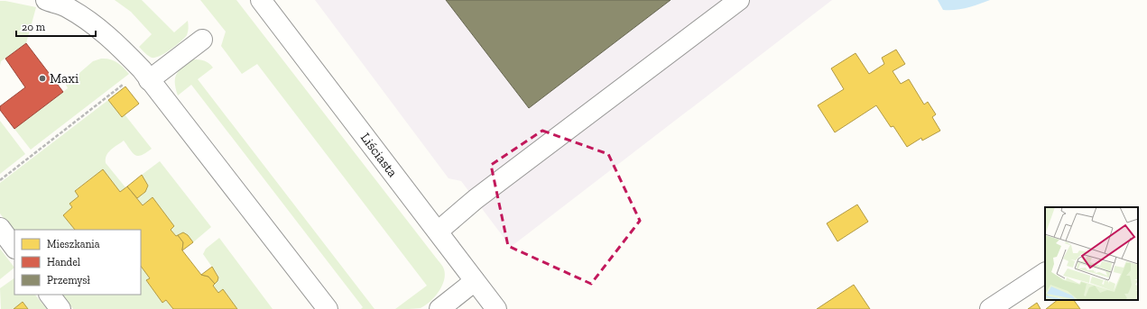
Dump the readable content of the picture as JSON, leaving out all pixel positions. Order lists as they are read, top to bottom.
{
  "streets": {
    "street": ["Liściasta"]
  },
  "places": ["Maxi"],
  "legend": ["Mieszkania", "Handel", "Przemysł"],
  "scale_bar": "20 m"
}
